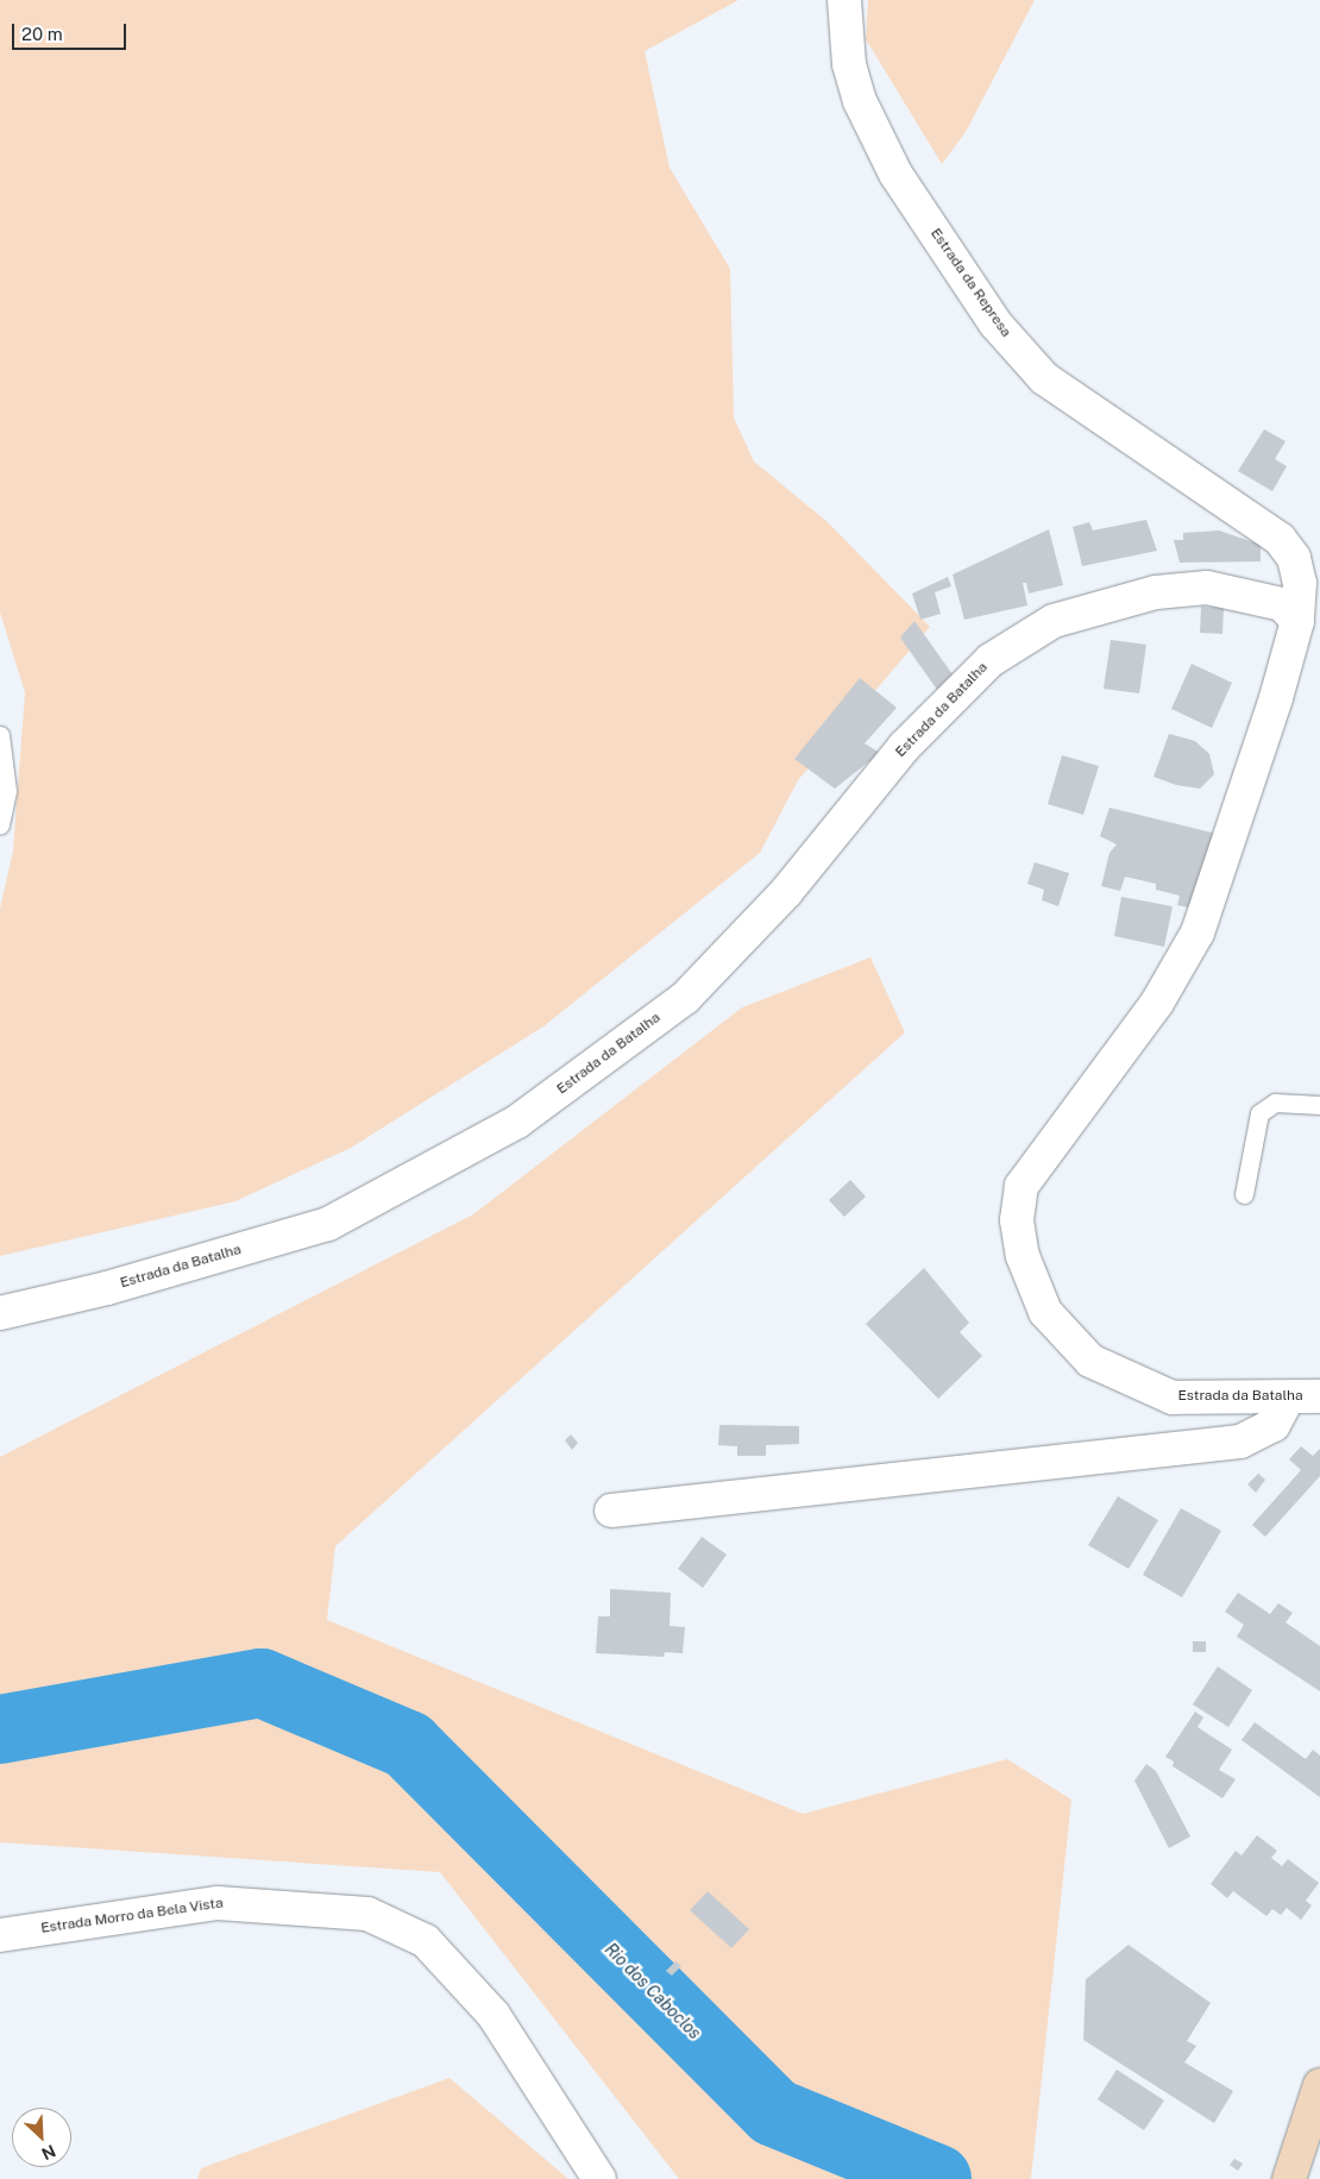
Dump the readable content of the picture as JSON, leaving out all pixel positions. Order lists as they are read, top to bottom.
{
  "streets": {
    "street": ["Estrada da Represa", "Estrada da Batalha", "Estrada Morro da Bela Vista"]
  },
  "crossings": [
    ["Estrada da Represa", "Estrada da Batalha"]
  ],
  "water": ["Rio dos Caboclos"],
  "scale_bar": "20 m",
  "north": "bottom right"
}
